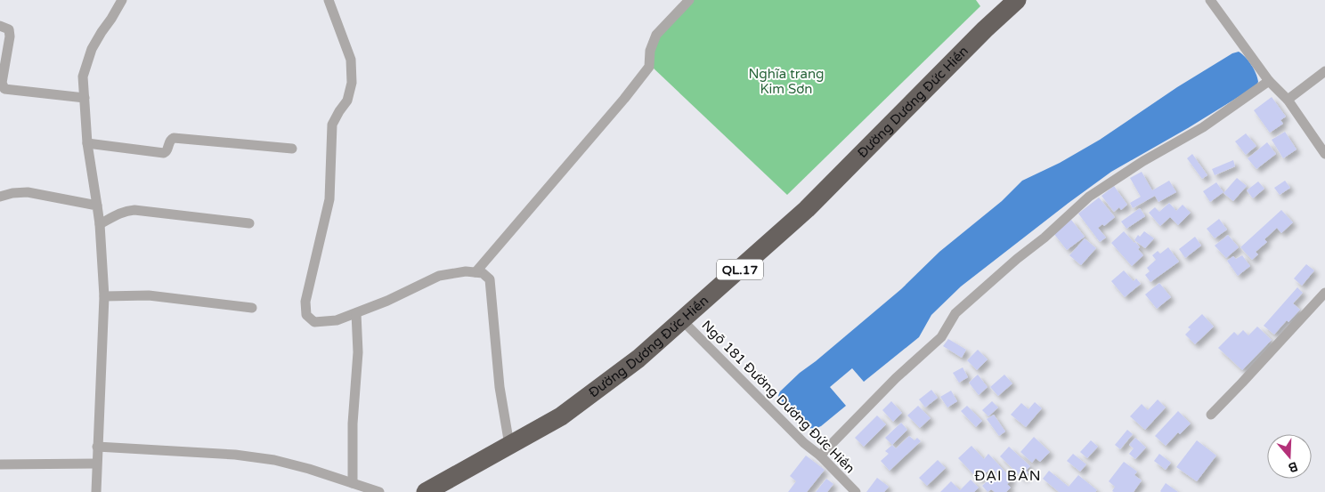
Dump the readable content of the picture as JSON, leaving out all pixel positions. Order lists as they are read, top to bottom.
{
  "streets": {
    "highway": ["Đường Dương Đức Hiền", "QL.17"],
    "street": ["Ngõ 181 Đường Dương Đức Hiền"]
  },
  "crossings": [
    ["Đường Dương Đức Hiền", "Ngõ 181 Đường Dương Đức Hiền"]
  ],
  "districts": ["ĐẠI BẢN"],
  "parks": ["Nghĩa trang Kim Sơn"],
  "north": "bottom"
}
